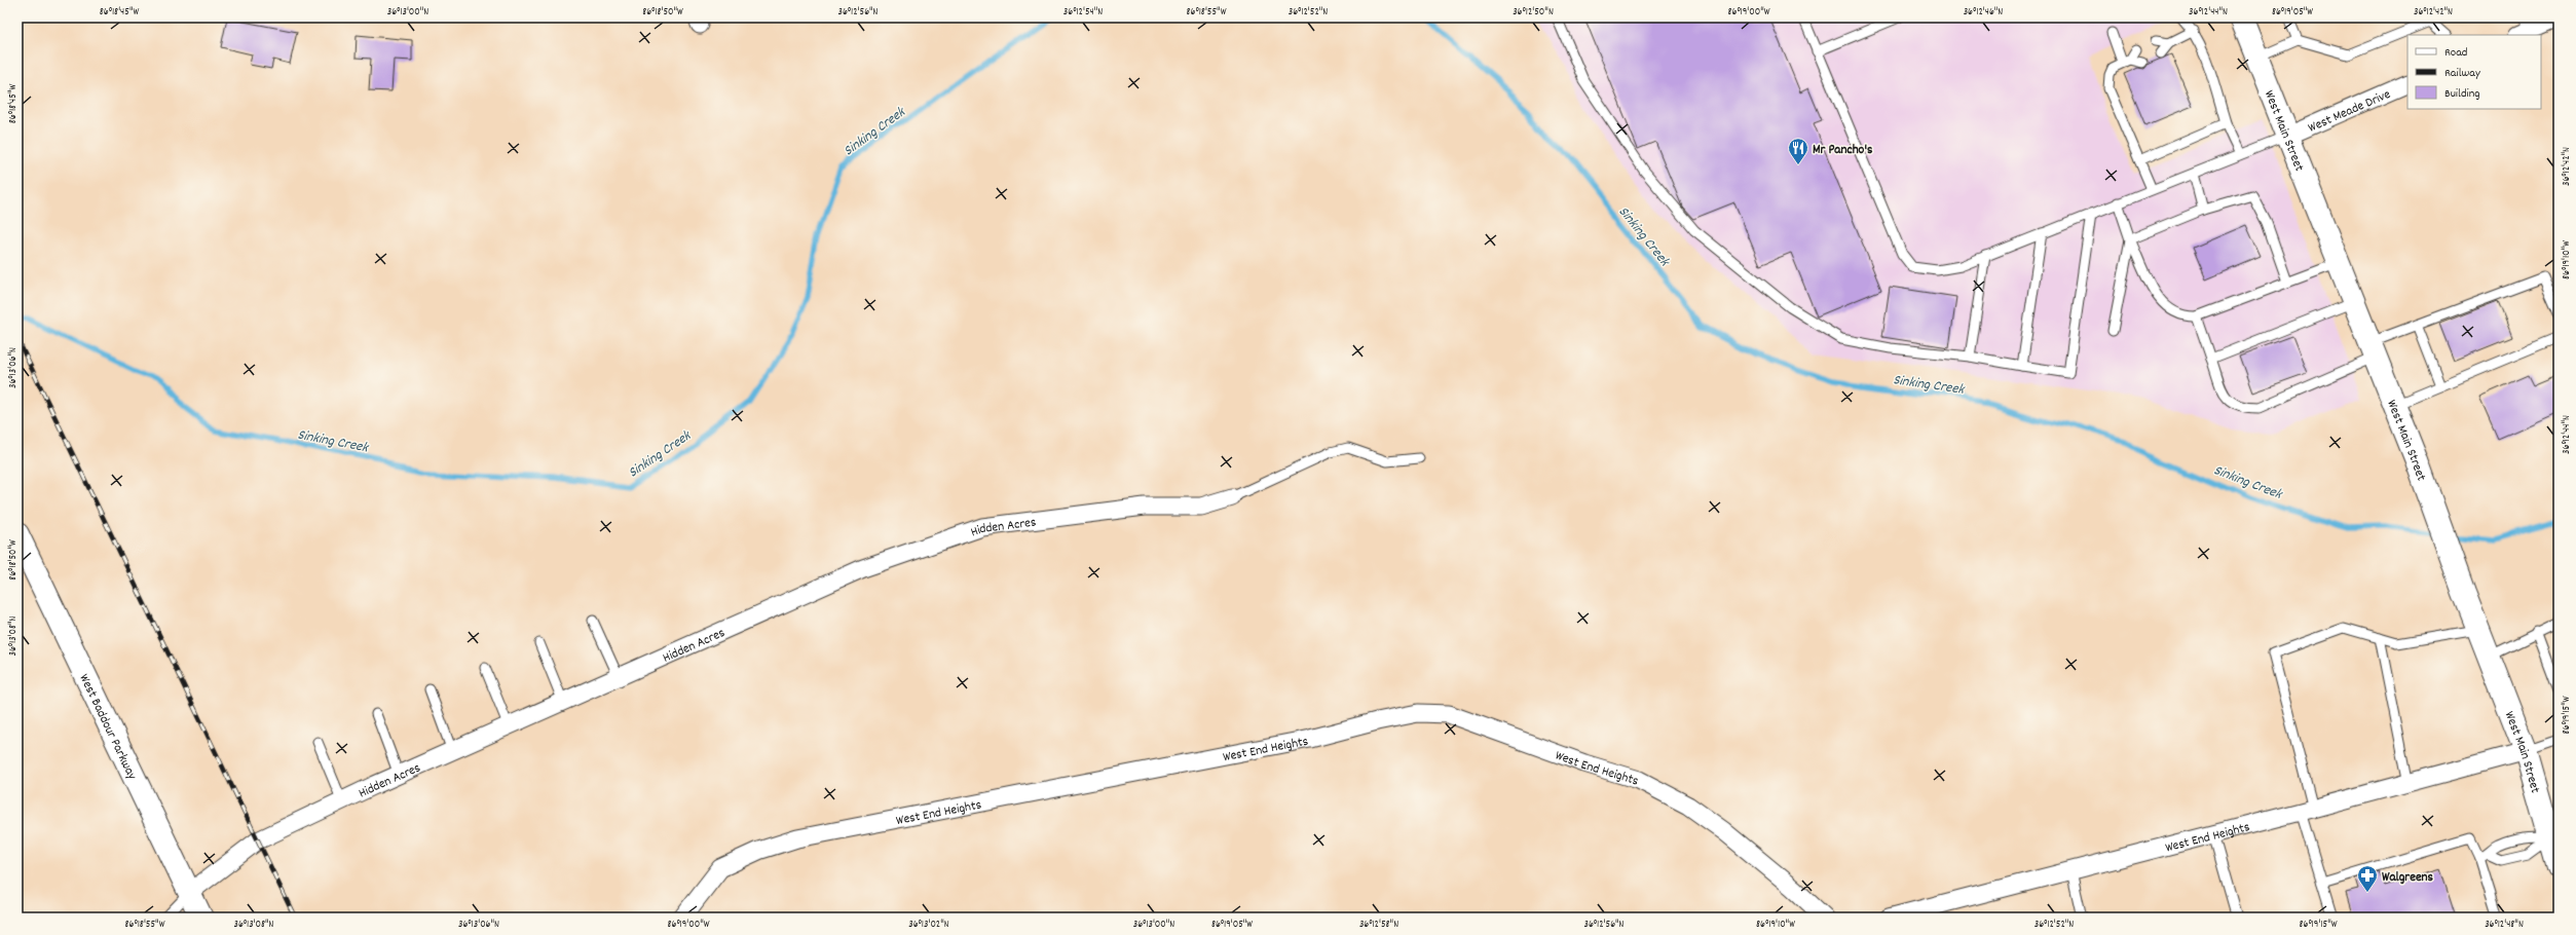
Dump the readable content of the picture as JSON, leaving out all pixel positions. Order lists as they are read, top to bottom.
{
  "streets": {
    "main road": ["West Main Street", "West Baddour Parkway"],
    "street": ["West Meade Drive", "Hidden Acres", "West End Heights"]
  },
  "crossings": [
    ["West Meade Drive", "West Main Street"],
    ["West Main Street", "West End Heights"],
    ["Hidden Acres", "West Baddour Parkway"]
  ],
  "water": ["Sinking Creek"],
  "places": {
    "restaurant": ["Mr Pancho's"],
    "pharmacy": ["Walgreens"]
  },
  "legend": ["Road", "Railway", "Building"],
  "coordinates": [
    "86°18'45\"W",
    "36°13'00\"N",
    "86°18'50\"W",
    "36°12'56\"N",
    "36°12'54\"N",
    "86°18'55\"W",
    "36°12'52\"N",
    "36°12'50\"N",
    "86°19'00\"W",
    "36°12'46\"N",
    "36°12'44\"N",
    "86°19'05\"W",
    "36°12'42\"N",
    "86°19'10\"W",
    "36°13'06\"N",
    "36°13'08\"N",
    "86°19'15\"W",
    "36°13'02\"N",
    "36°12'58\"N",
    "36°12'48\"N"
  ]
}
